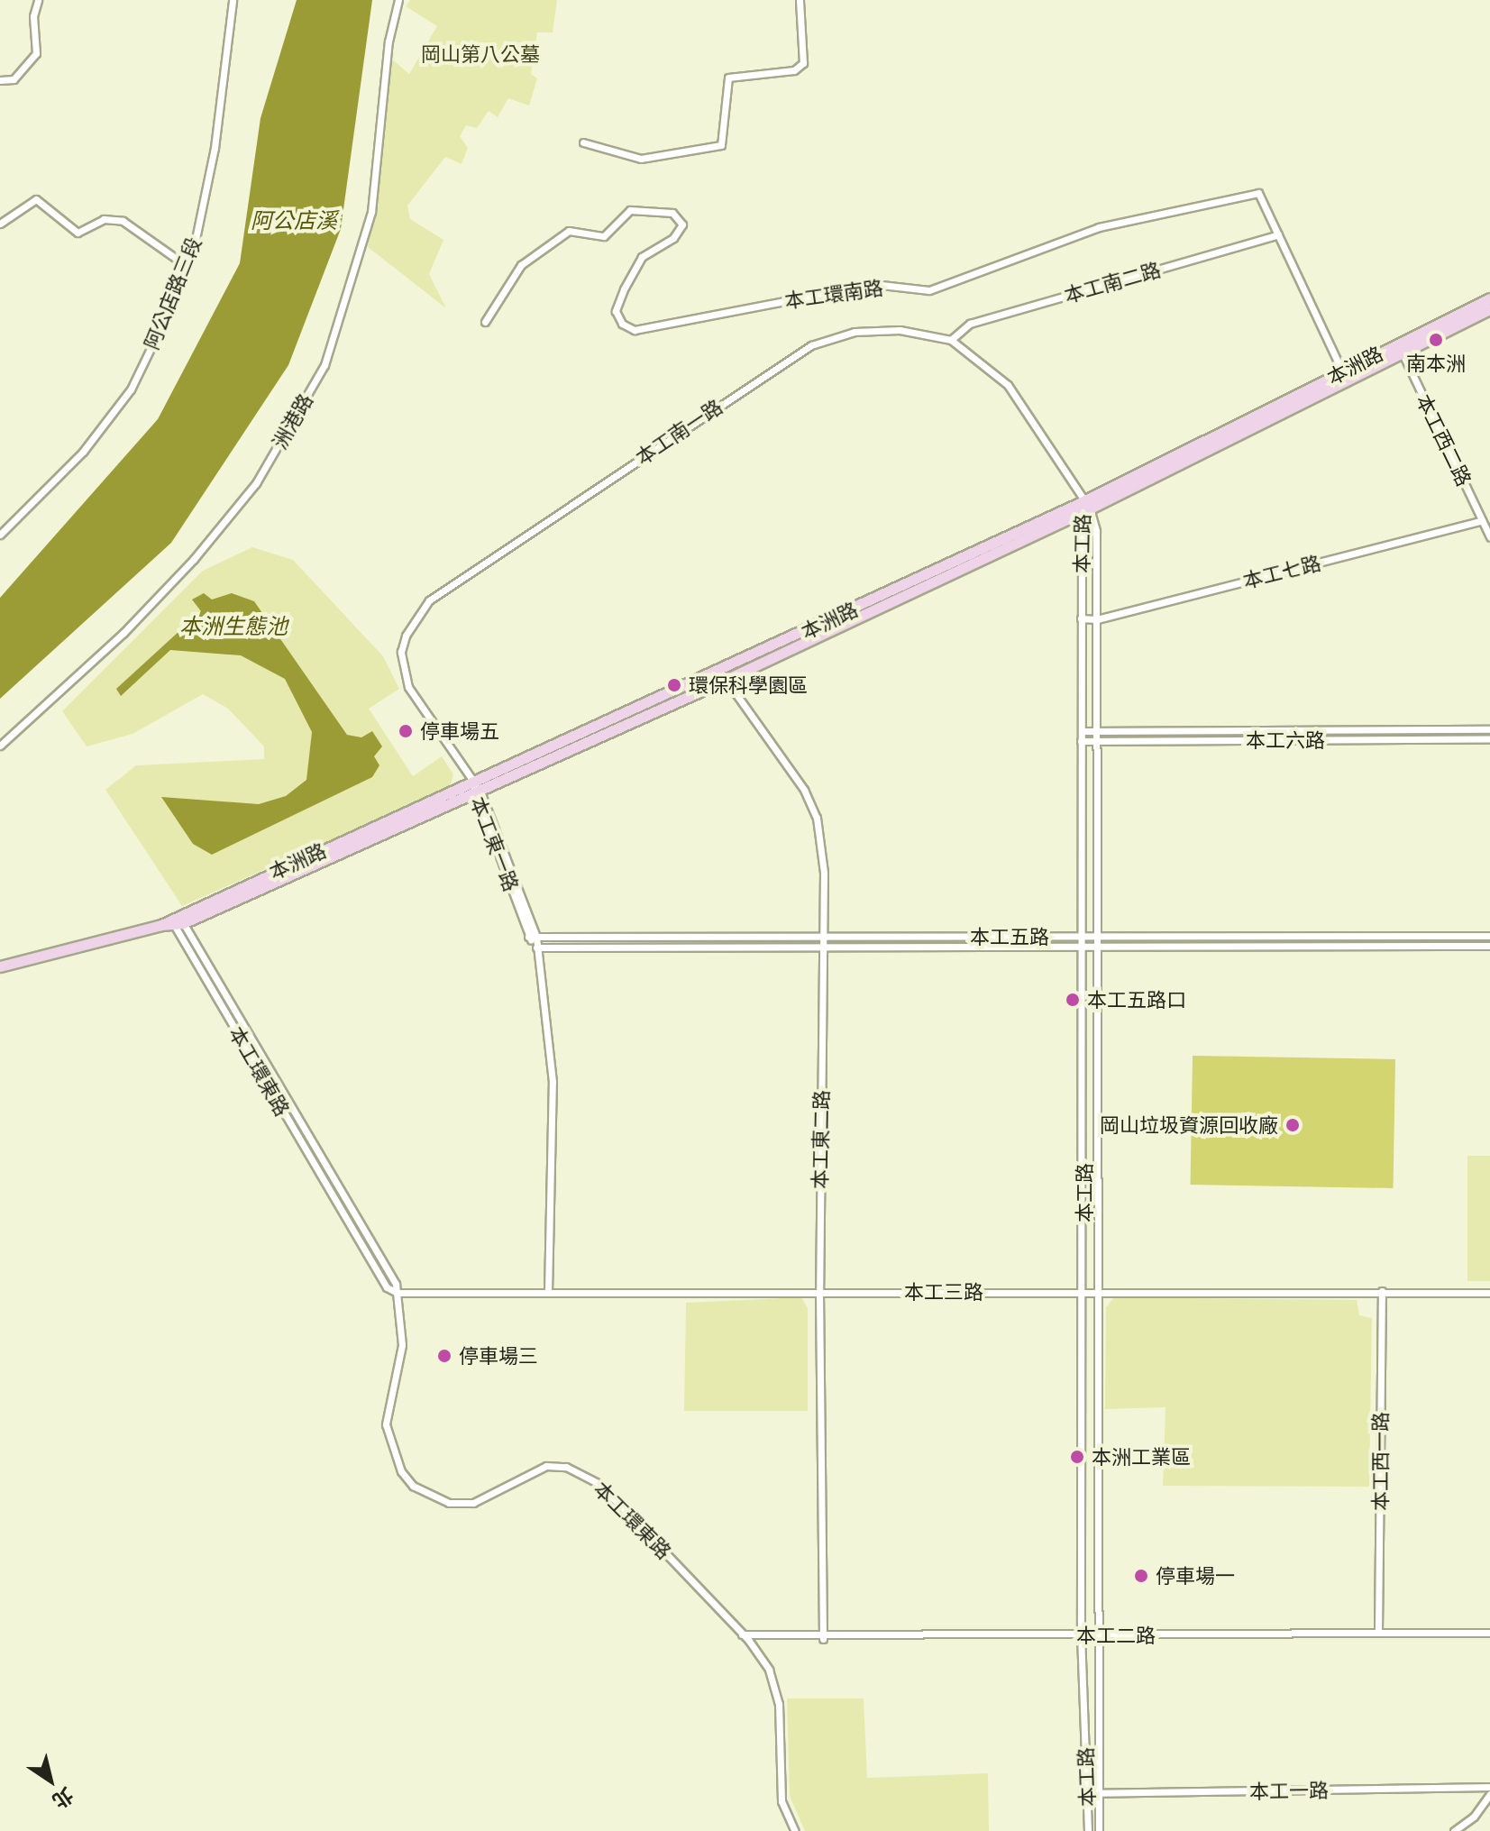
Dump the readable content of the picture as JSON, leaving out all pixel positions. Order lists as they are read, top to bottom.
{
  "streets": {
    "main road": ["本洲路"],
    "street": [
      "本工南二路",
      "阿公店路三段",
      "本工環南路",
      "洲港路",
      "本工南一路",
      "本工西二路",
      "本工路",
      "本工七路",
      "本工六路",
      "本工東一路",
      "本工五路",
      "本工環東路",
      "本工東二路",
      "本工三路",
      "本工西一路",
      "本工二路",
      "本工一路"
    ]
  },
  "crossings": [
    ["本工南二路", "本工環南路"],
    ["本工南二路", "本工南一路"],
    ["本工環南路", "本洲路"],
    ["本洲路", "本工南一路"],
    ["本洲路", "本工西二路"],
    ["本洲路", "本工路"],
    ["本洲路", "本工東一路"],
    ["本洲路", "本工環東路"],
    ["本洲路", "本工東二路"],
    ["本工南一路", "本工路"],
    ["本工南一路", "本工東一路"],
    ["本工西二路", "本工七路"],
    ["本工路", "本工七路"],
    ["本工路", "本工六路"],
    ["本工路", "本工五路"],
    ["本工路", "本工三路"],
    ["本工路", "本工二路"],
    ["本工路", "本工一路"],
    ["本工東一路", "本工五路"],
    ["本工東一路", "本工三路"],
    ["本工五路", "本工東二路"],
    ["本工環東路", "本工三路"],
    ["本工環東路", "本工二路"],
    ["本工東二路", "本工三路"],
    ["本工東二路", "本工二路"],
    ["本工三路", "本工西一路"],
    ["本工西一路", "本工二路"]
  ],
  "water": ["阿公店溪", "本洲生態池"],
  "parks": ["岡山第八公墓"],
  "places": [
    "南本洲",
    "環保科學園區",
    "停車場五",
    "本工五路口",
    "岡山垃圾資源回收廠",
    "停車場三",
    "本洲工業區",
    "停車場一"
  ],
  "north": "bottom right"
}
